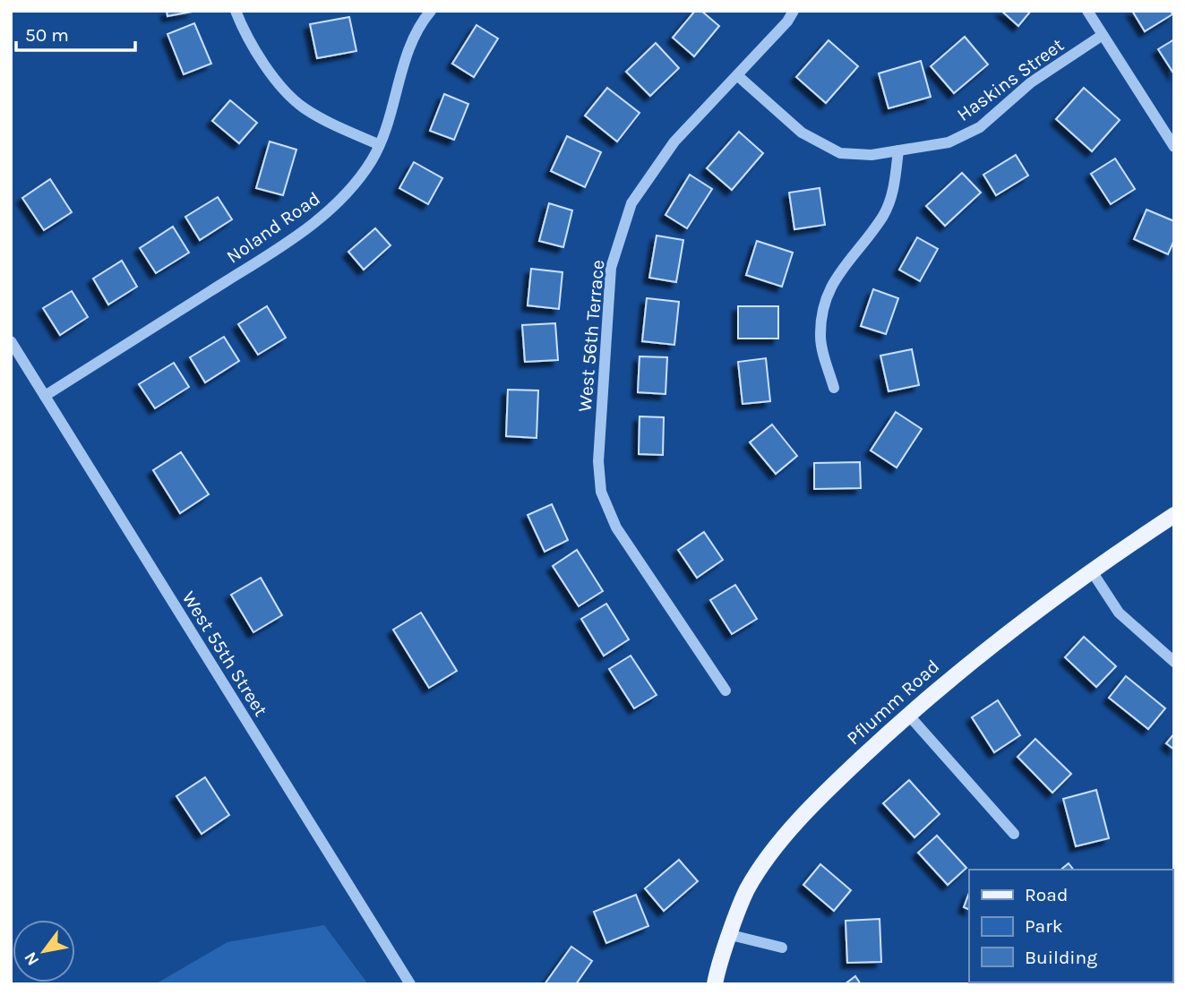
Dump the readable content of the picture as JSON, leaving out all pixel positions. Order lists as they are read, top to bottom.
{
  "streets": {
    "main road": ["Pflumm Road"],
    "street": [
      "Haskins Street",
      "Noland Road",
      "West 56th Terrace",
      "West 55th Street"
    ]
  },
  "crossings": [
    ["Haskins Street", "West 56th Terrace"],
    ["Noland Road", "West 55th Street"]
  ],
  "legend": ["Road", "Park", "Building"],
  "scale_bar": "50 m",
  "north": "bottom left"
}
